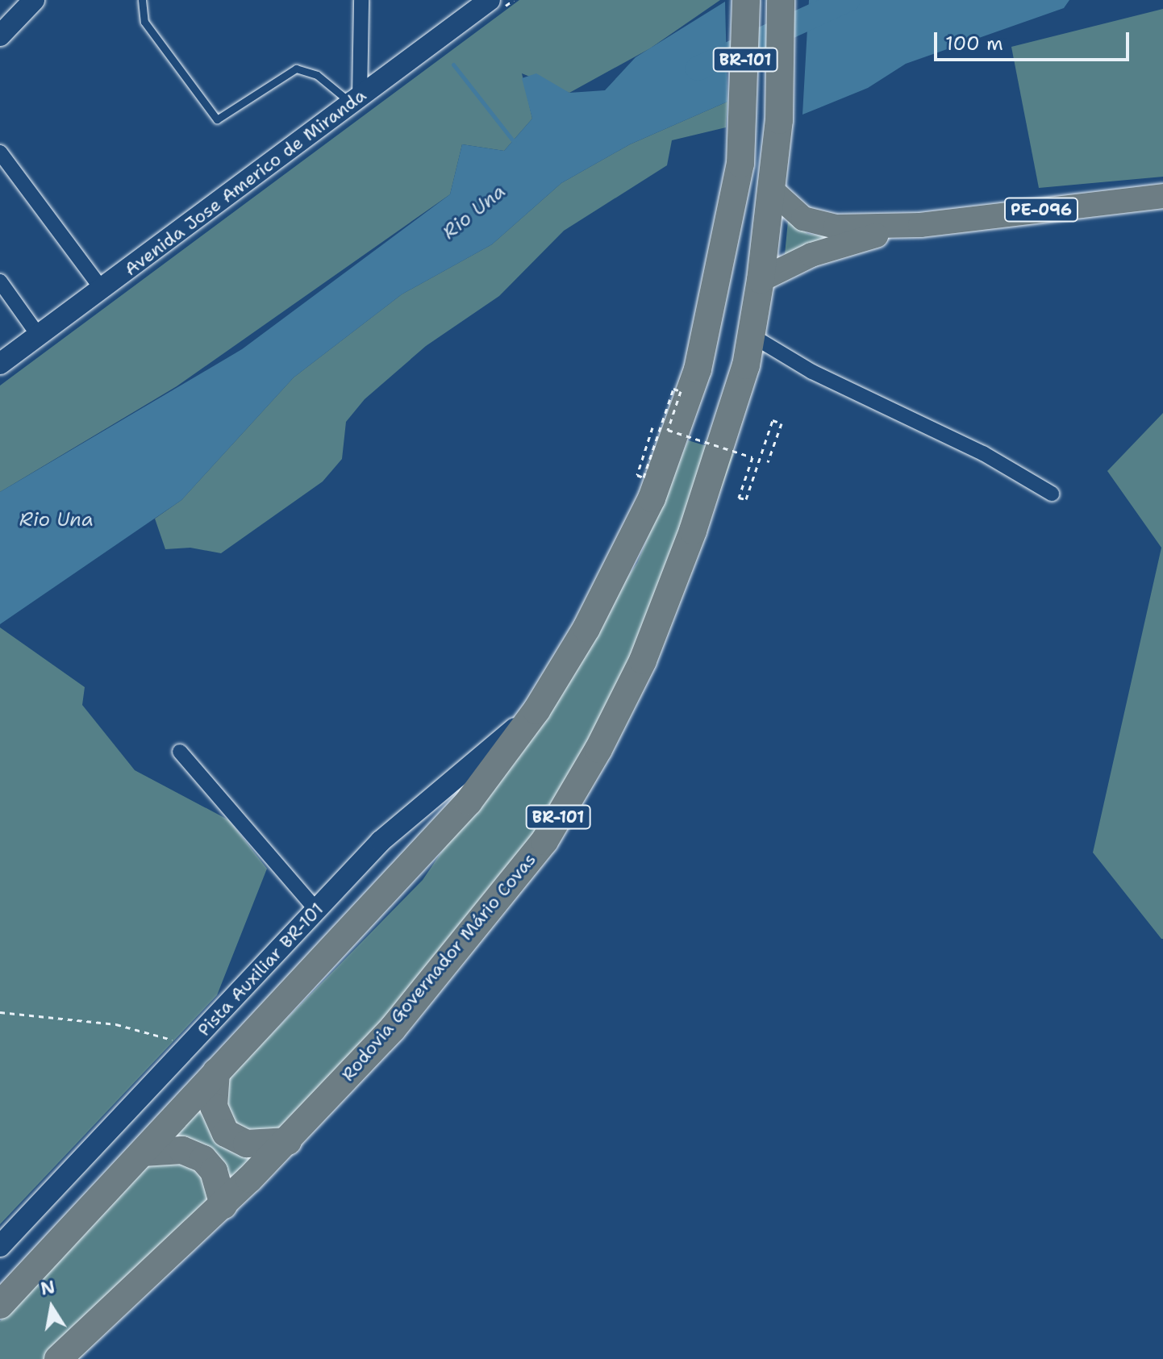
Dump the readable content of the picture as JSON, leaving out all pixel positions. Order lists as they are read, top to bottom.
{
  "streets": {
    "highway": ["BR-101", "Rodovia Governador Mário Covas"],
    "main road": ["Avenida Jose Americo de Miranda", "PE-096", "Pista Auxiliar BR-101"]
  },
  "crossings": [
    ["BR-101", "Pista Auxiliar BR-101"],
    ["PE-096", "Rodovia Governador Mário Covas"]
  ],
  "water": ["Rio Una"],
  "scale_bar": "100 m",
  "north": "top"
}
